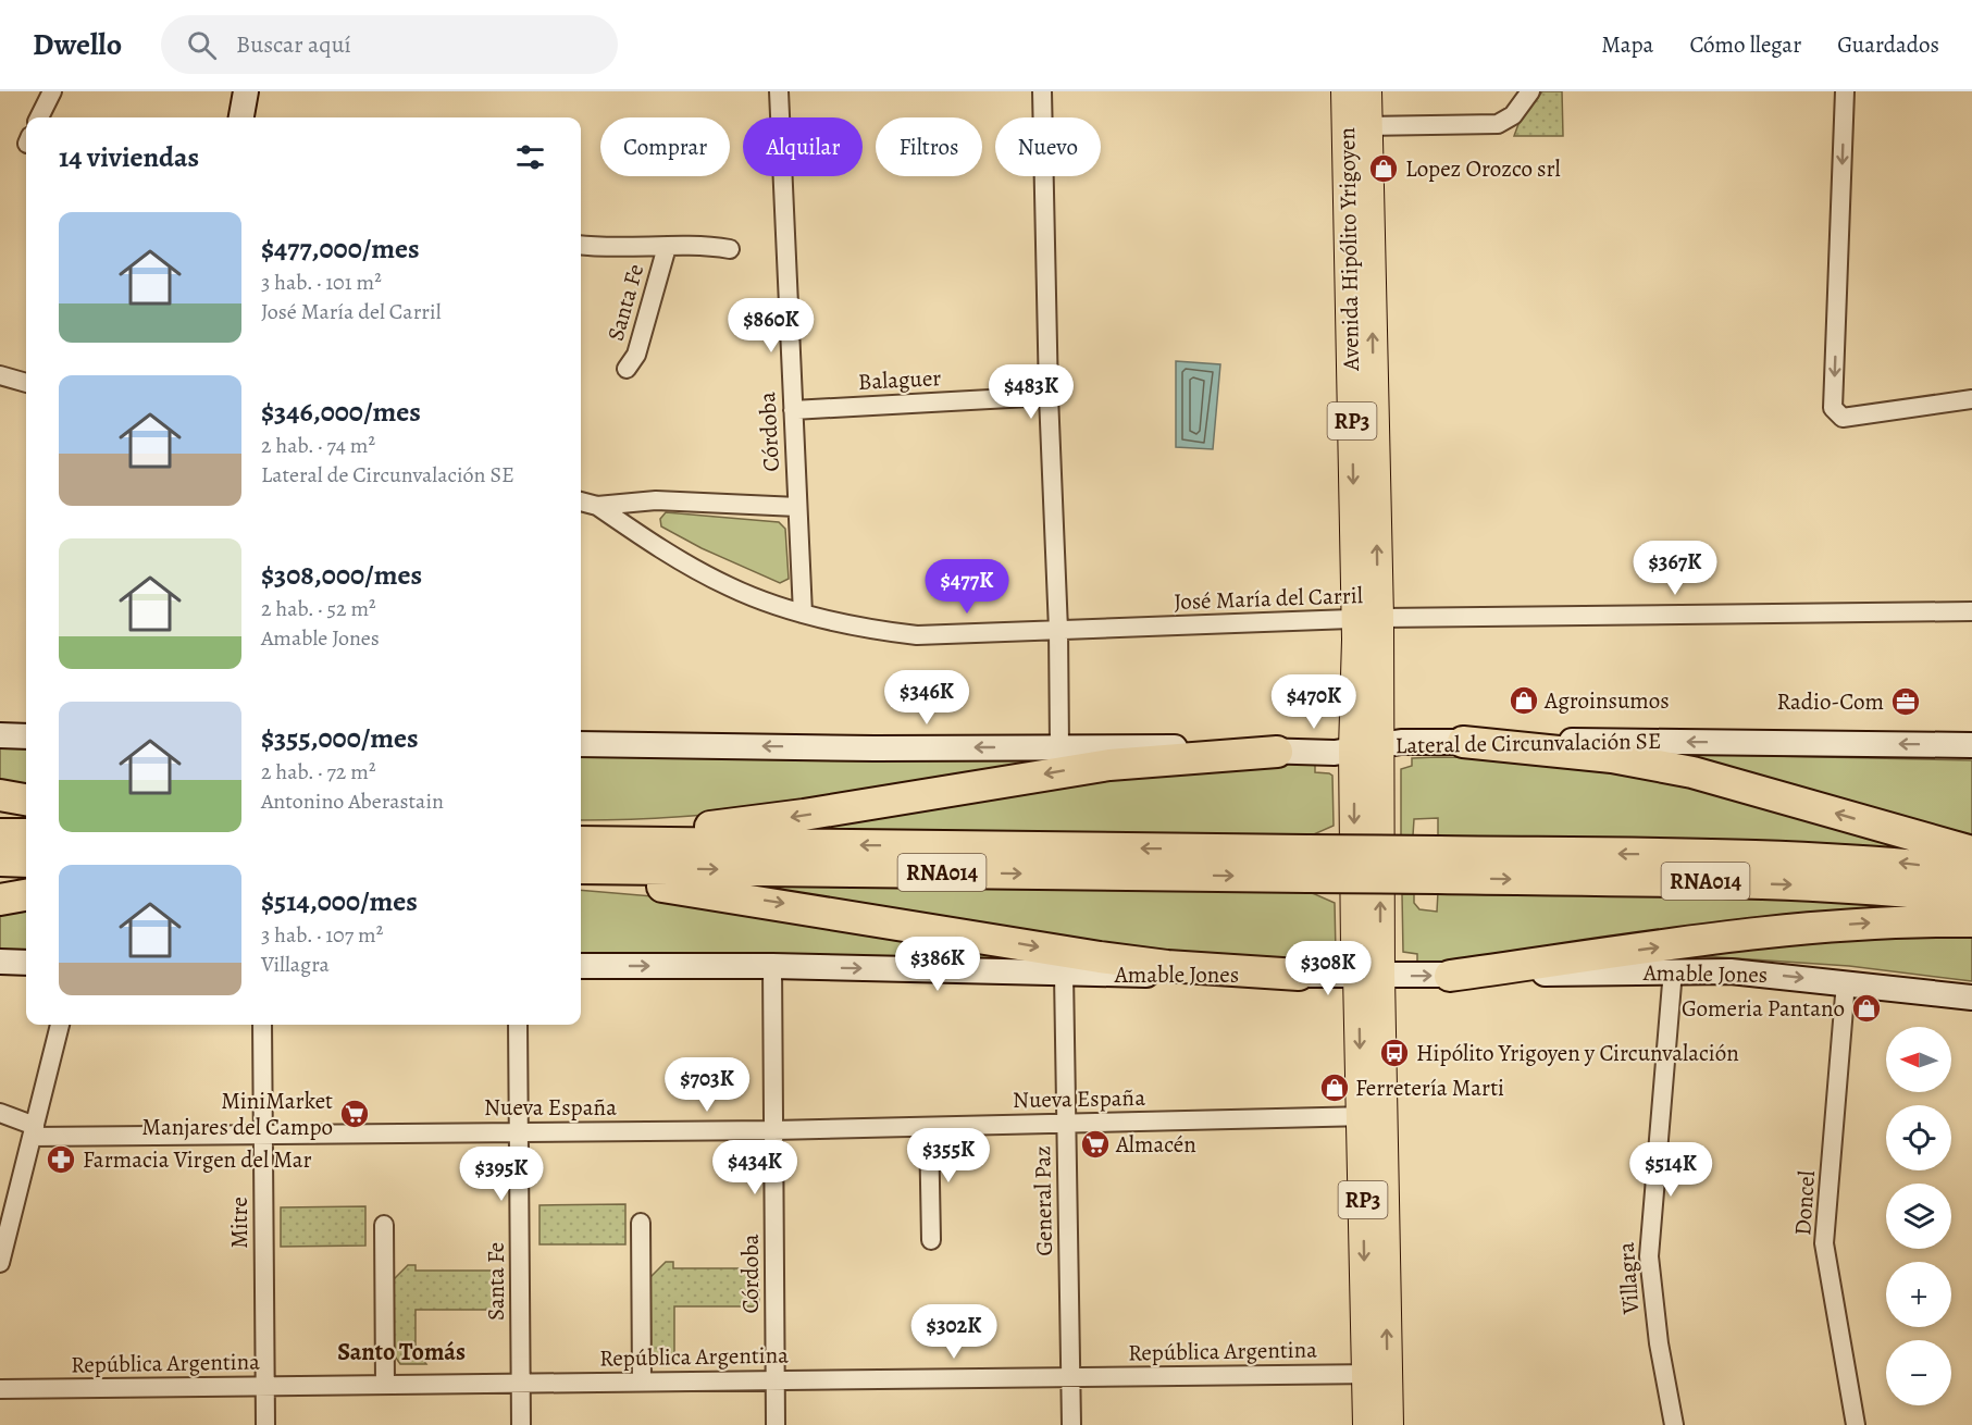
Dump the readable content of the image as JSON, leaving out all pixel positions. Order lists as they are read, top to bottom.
{
  "streets": {
    "highway": ["RNA014"],
    "main road": ["Avenida Hipólito Yrigoyen", "RP3"],
    "street": [
      "Santa Fe",
      "Balaguer",
      "Córdoba",
      "José María del Carril",
      "Lateral de Circunvalación SE",
      "Amable Jones",
      "Nueva España",
      "General Paz",
      "Doncel",
      "Mitre",
      "Villagra",
      "República Argentina"
    ]
  },
  "crossings": [
    ["Avenida Hipólito Yrigoyen", "José María del Carril"],
    ["Avenida Hipólito Yrigoyen", "Lateral de Circunvalación SE"],
    ["Avenida Hipólito Yrigoyen", "Amable Jones"],
    ["Avenida Hipólito Yrigoyen", "Nueva España"],
    ["Avenida Hipólito Yrigoyen", "República Argentina"],
    ["Santa Fe", "Nueva España"],
    ["Santa Fe", "República Argentina"],
    ["Balaguer", "Córdoba"],
    ["Córdoba", "José María del Carril"],
    ["Córdoba", "Amable Jones"],
    ["Córdoba", "Nueva España"],
    ["Córdoba", "República Argentina"],
    ["Amable Jones", "General Paz"],
    ["Amable Jones", "Doncel"],
    ["Amable Jones", "Villagra"],
    ["Nueva España", "General Paz"],
    ["Nueva España", "Mitre"],
    ["General Paz", "República Argentina"],
    ["Mitre", "República Argentina"]
  ],
  "one_way": ["Lateral de Circunvalación SE", "Amable Jones"],
  "districts": ["Santo Tomás"],
  "places": {
    "shop": [
      "Lopez Orozco srl",
      "Agroinsumos",
      "Gomeria Pantano",
      "Ferretería Marti"
    ],
    "office": ["Radio-Com"],
    "bus stop": ["Hipólito Yrigoyen y Circunvalación"],
    "supermarket": ["MiniMarket Manjares del Campo", "Almacén"],
    "pharmacy": ["Farmacia Virgen del Mar"]
  },
  "north": "left",
  "page": {
    "header": "Dwello",
    "search": "Buscar aquí",
    "nav": ["Mapa", "Cómo llegar", "Guardados"],
    "chip": [
      "Comprar",
      "Alquilar",
      "Filtros",
      "Nuevo"
    ],
    "heading": "14 viviendas",
    "list": [
      {
        "name": "$477,000/mes",
        "note": "3 hab. · 101 m² · José María del Carril"
      },
      {
        "name": "$346,000/mes",
        "note": "2 hab. · 74 m² · Lateral de Circunvalación SE"
      },
      {
        "name": "$308,000/mes",
        "note": "2 hab. · 52 m² · Amable Jones"
      },
      {
        "name": "$355,000/mes",
        "note": "2 hab. · 72 m² · Antonino Aberastain"
      },
      {
        "name": "$514,000/mes",
        "note": "3 hab. · 107 m² · Villagra"
      }
    ],
    "price": [
      "$860K",
      "$483K",
      "$367K",
      "$477K",
      "$346K",
      "$470K",
      "$386K",
      "$308K",
      "$703K",
      "$355K",
      "$434K",
      "$514K",
      "$395K",
      "$302K"
    ],
    "map_buttons": ["+", "−"]
  }
}
